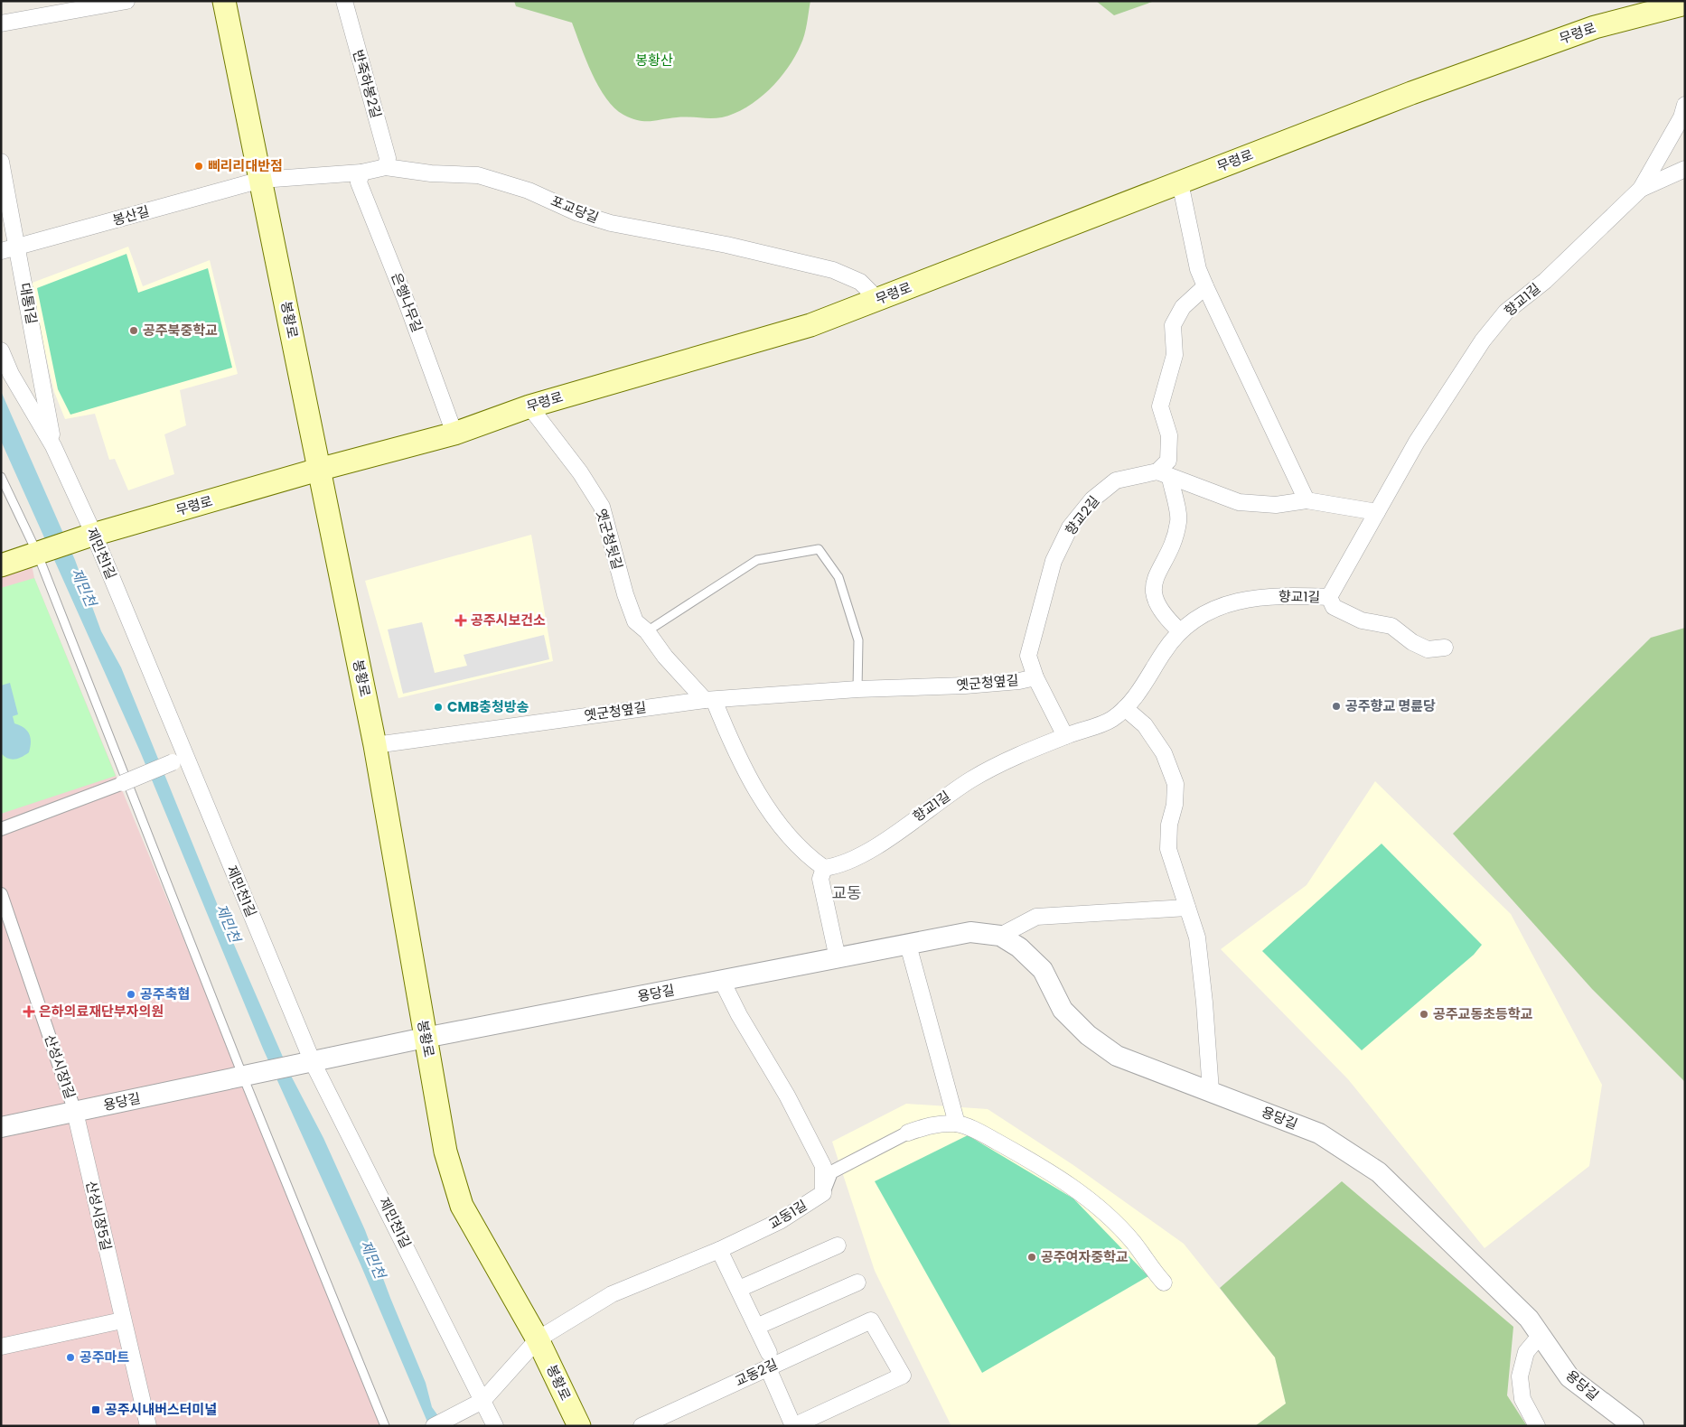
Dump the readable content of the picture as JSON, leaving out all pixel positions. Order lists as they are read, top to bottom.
{
  "streets": {
    "main road": ["무령로", "봉황로"],
    "street": [
      "반죽하봉2길",
      "포교당길",
      "봉산길",
      "향교1길",
      "은행나무길",
      "대통1길",
      "향교2길",
      "옛군청뒷길",
      "제민천1길",
      "옛군청옆길",
      "용당길",
      "산성시장1길",
      "교동1길",
      "산성시장5길",
      "교동2길"
    ]
  },
  "crossings": [
    ["무령로", "포교당길"],
    ["무령로", "은행나무길"],
    ["무령로", "봉황로"],
    ["무령로", "옛군청뒷길"],
    ["무령로", "제민천1길"],
    ["반죽하봉2길", "포교당길"],
    ["포교당길", "봉산길"],
    ["포교당길", "은행나무길"],
    ["포교당길", "봉황로"],
    ["봉산길", "대통1길"],
    ["봉산길", "봉황로"],
    ["향교1길", "향교2길"],
    ["향교1길", "옛군청뒷길"],
    ["대통1길", "제민천1길"],
    ["봉황로", "옛군청옆길"],
    ["봉황로", "용당길"],
    ["봉황로", "교동1길"],
    ["향교2길", "옛군청옆길"],
    ["옛군청뒷길", "옛군청옆길"],
    ["제민천1길", "용당길"],
    ["용당길", "산성시장1길"],
    ["용당길", "교동1길"],
    ["용당길", "산성시장5길"],
    ["산성시장1길", "산성시장5길"]
  ],
  "districts": ["교동"],
  "water": ["제민천"],
  "parks": ["봉황산"],
  "places": {
    "other": [
      "삐리리대반점",
      "공주북중학교",
      "공주향교 명륜당",
      "CMB충청방송",
      "공주축협",
      "공주교동초등학교",
      "공주여자중학교",
      "공주마트"
    ],
    "health": ["공주시보건소", "은하의료재단부자의원"],
    "transit": ["공주시내버스터미널"]
  }
}
